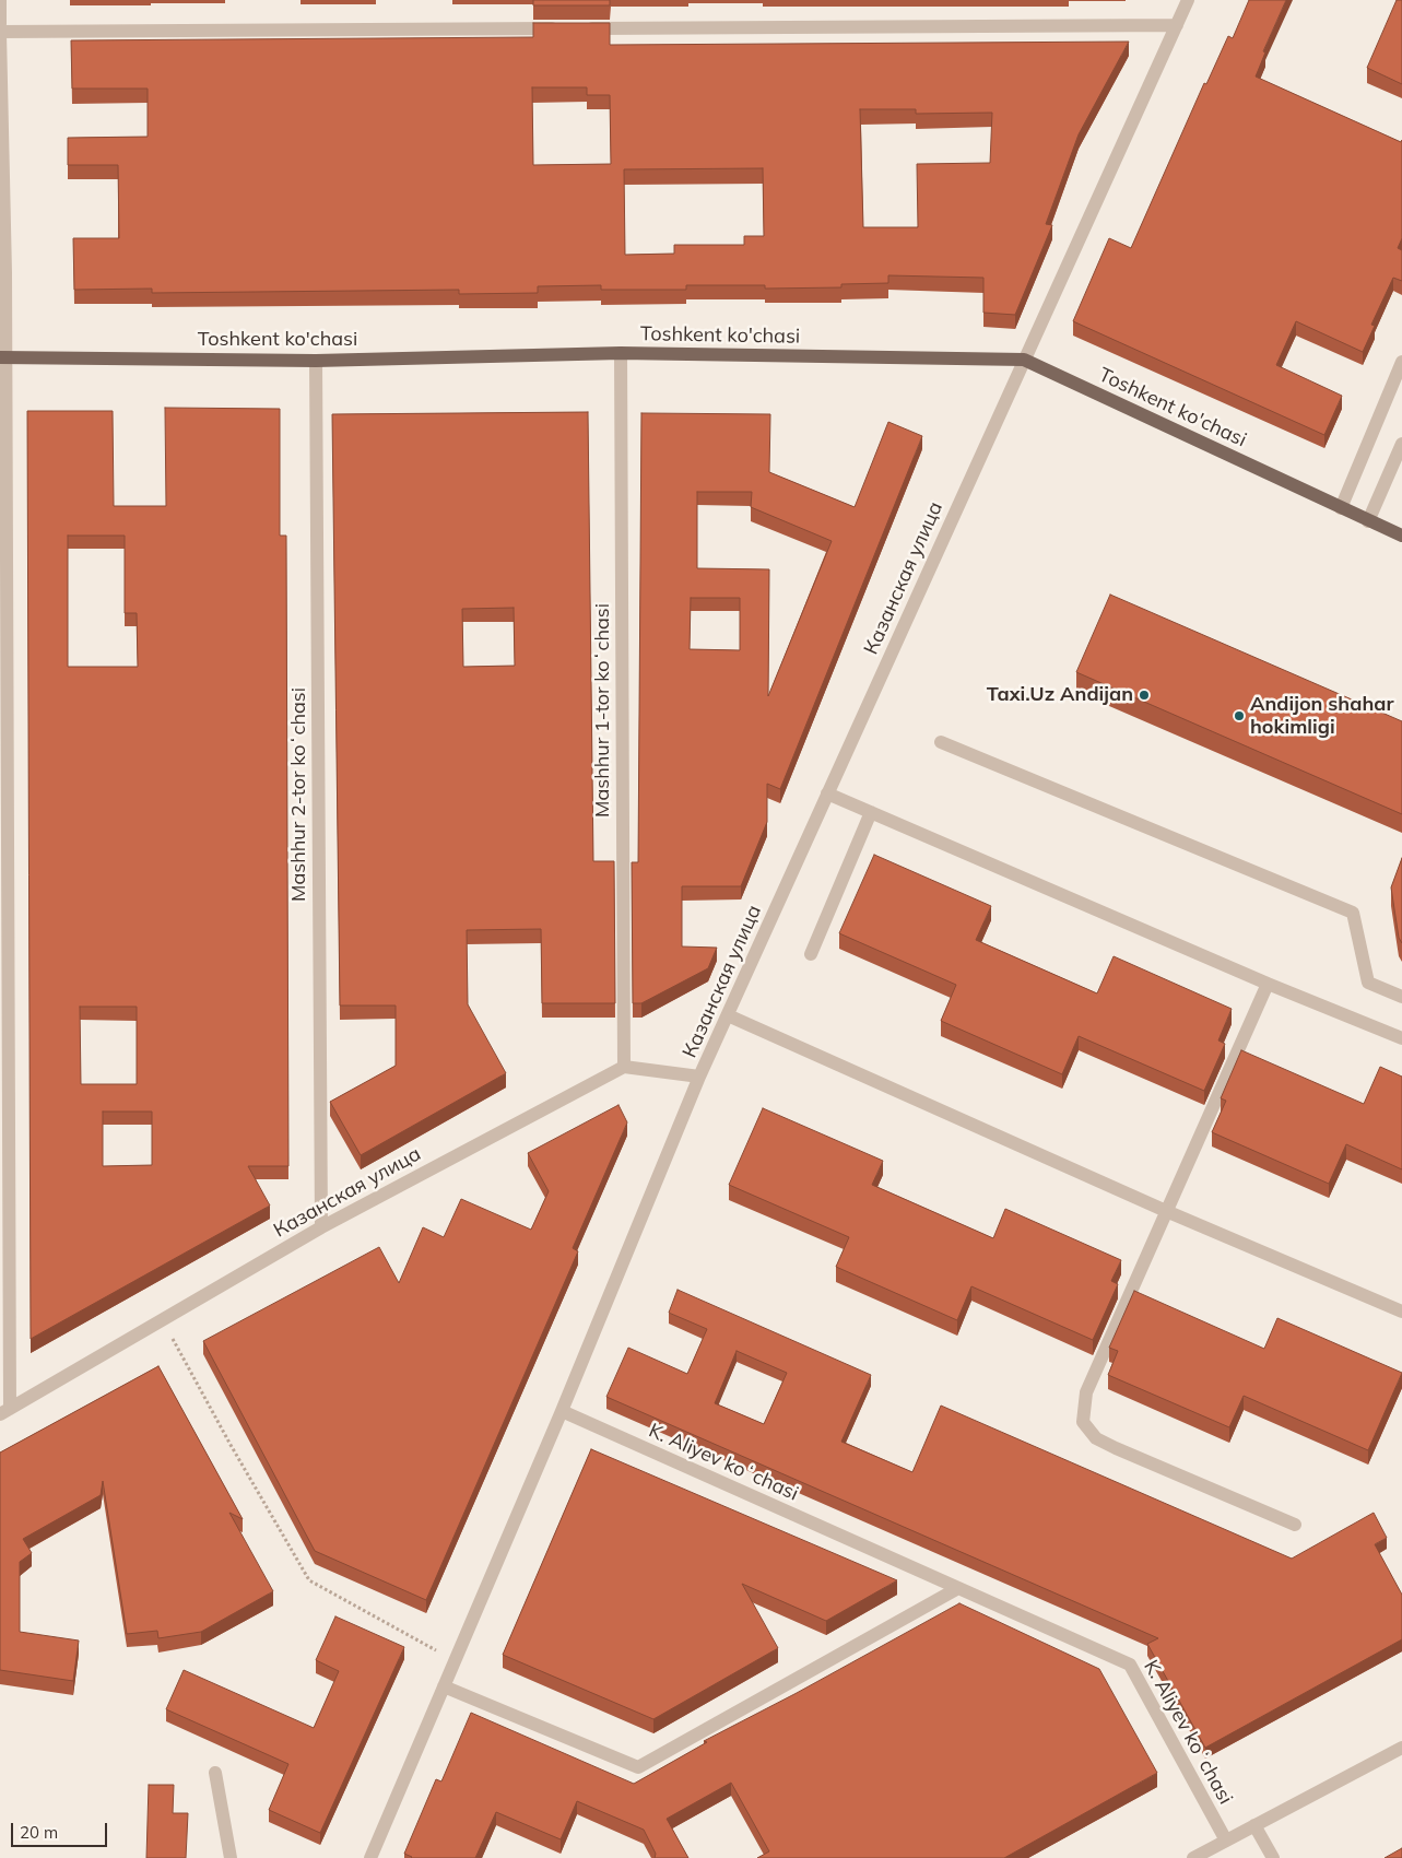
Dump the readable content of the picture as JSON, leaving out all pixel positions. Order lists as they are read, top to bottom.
{
  "streets": {
    "main road": ["Toshkent ko'chasi"],
    "street": [
      "Казанская улица",
      "Mashhur 1-tor koʻchasi",
      "Mashhur 2-tor koʻchasi",
      "K. Aliyev koʻchasi"
    ]
  },
  "crossings": [
    ["Toshkent ko'chasi", "Казанская улица"],
    ["Toshkent ko'chasi", "Mashhur 1-tor koʻchasi"],
    ["Toshkent ko'chasi", "Mashhur 2-tor koʻchasi"],
    ["Казанская улица", "Mashhur 1-tor koʻchasi"],
    ["Казанская улица", "Mashhur 2-tor koʻchasi"]
  ],
  "places": ["Taxi.Uz Andijan", "Andijon shahar hokimligi"],
  "scale_bar": "20 m"
}
